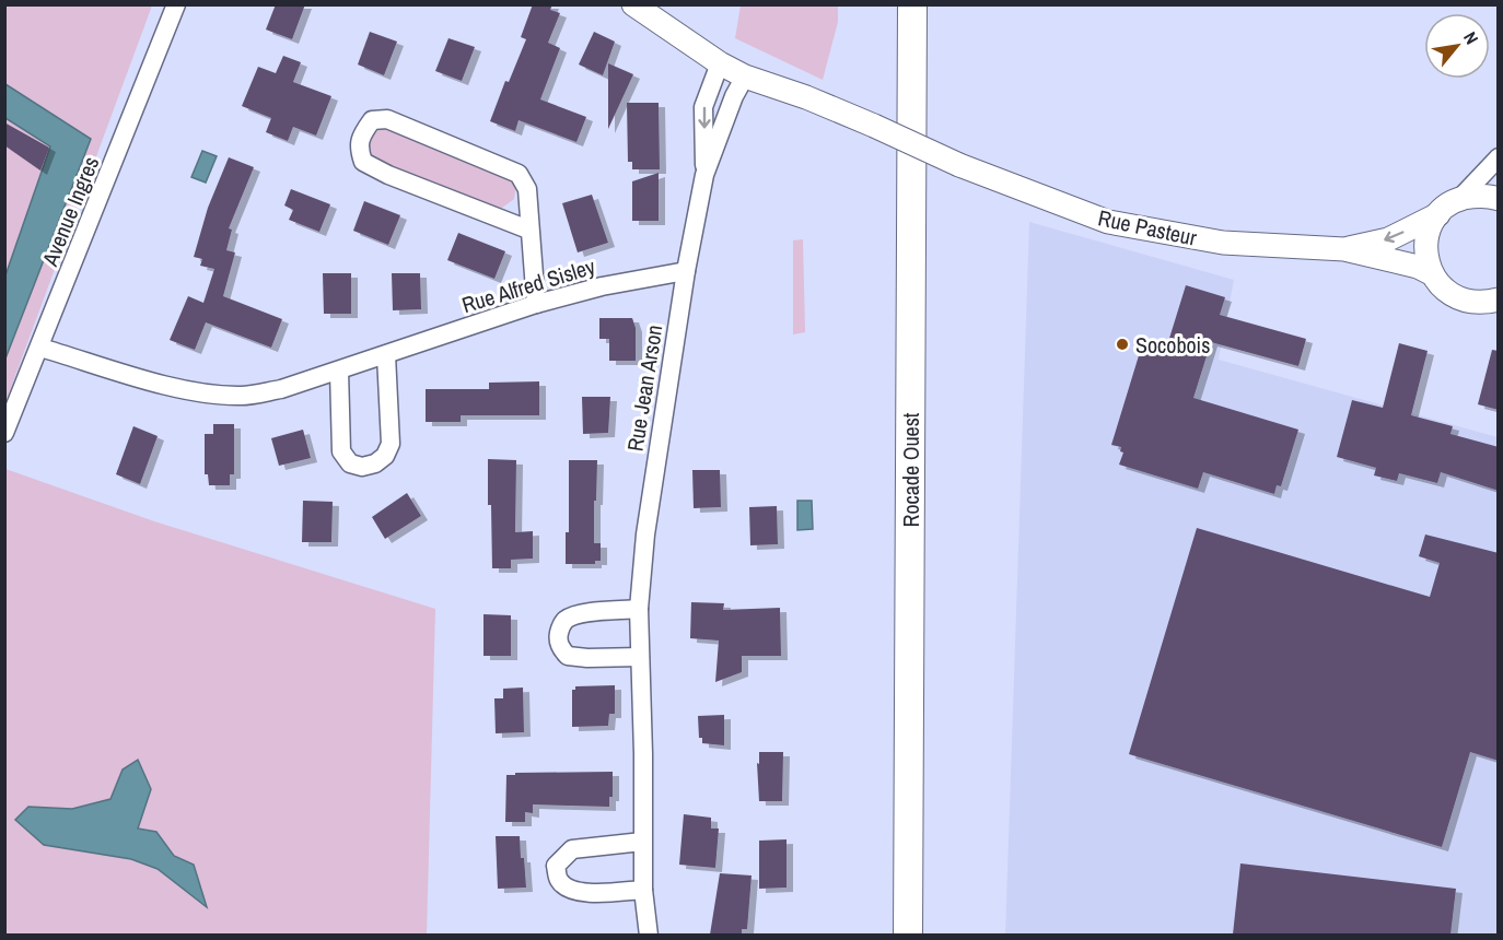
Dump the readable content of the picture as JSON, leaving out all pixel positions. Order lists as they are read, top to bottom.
{
  "streets": {
    "main road": ["Rocade Ouest"],
    "street": [
      "Avenue Ingres",
      "Rue Pasteur",
      "Rue Alfred Sisley",
      "Rue Jean Arson"
    ]
  },
  "crossings": [
    ["Avenue Ingres", "Rue Alfred Sisley"],
    ["Rue Pasteur", "Rue Jean Arson"],
    ["Rue Alfred Sisley", "Rue Jean Arson"]
  ],
  "places": ["Socobois"],
  "north": "top right"
}
